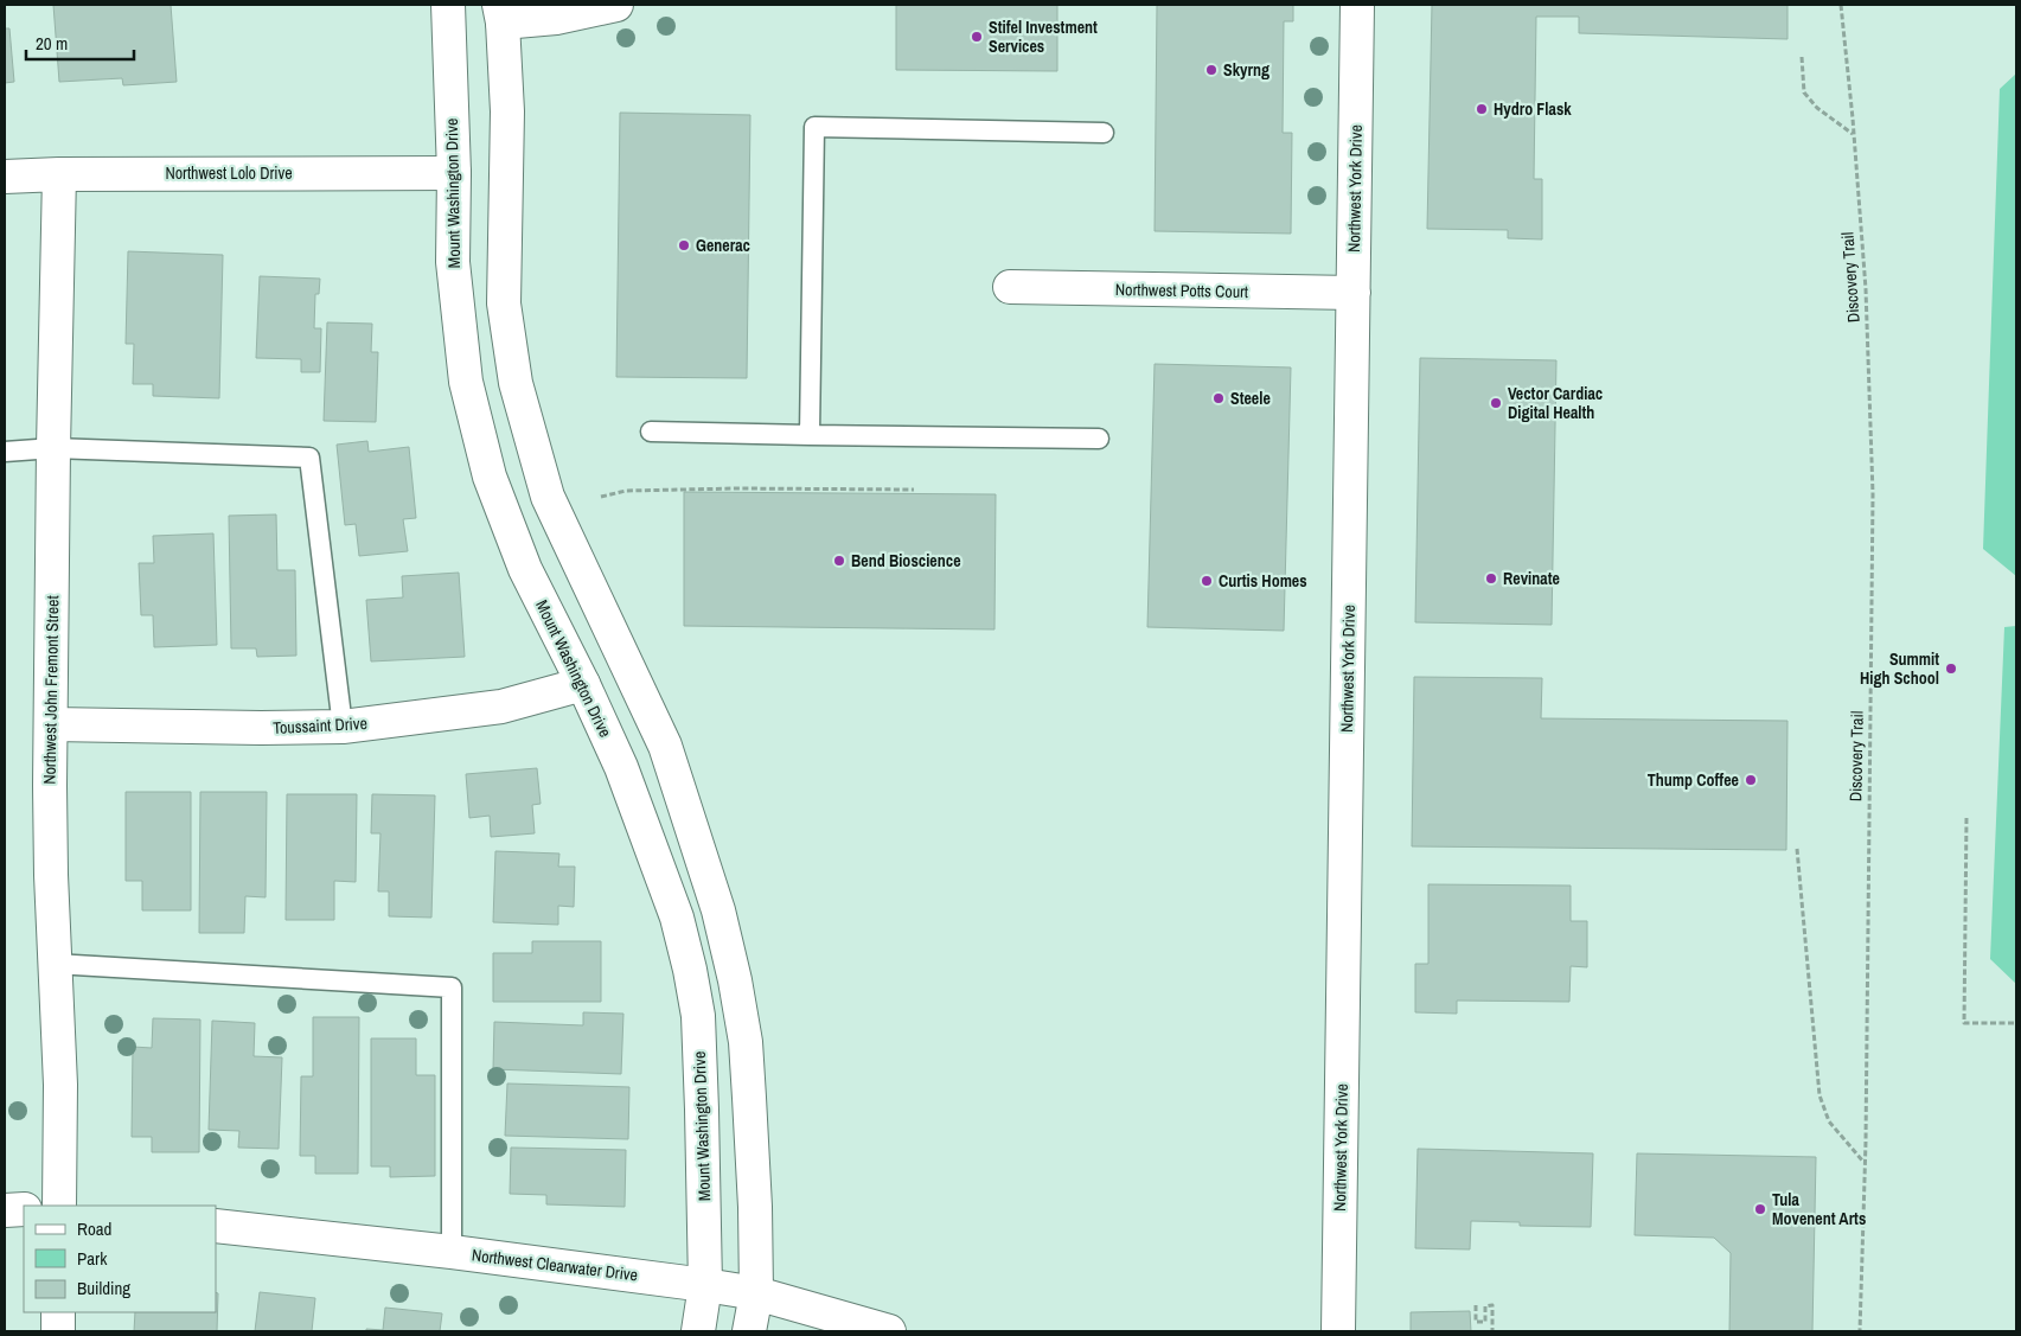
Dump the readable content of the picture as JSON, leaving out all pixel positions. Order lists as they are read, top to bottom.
{
  "streets": {
    "street": [
      "Northwest Lolo Drive",
      "Northwest York Drive",
      "Mount Washington Drive",
      "Northwest Potts Court",
      "Northwest John Fremont Street",
      "Toussaint Drive",
      "Northwest Clearwater Drive"
    ],
    "path": ["Discovery Trail"]
  },
  "crossings": [
    ["Northwest Lolo Drive", "Mount Washington Drive"],
    ["Northwest Lolo Drive", "Northwest John Fremont Street"],
    ["Northwest York Drive", "Northwest Potts Court"],
    ["Mount Washington Drive", "Toussaint Drive"],
    ["Mount Washington Drive", "Northwest Clearwater Drive"],
    ["Northwest John Fremont Street", "Toussaint Drive"]
  ],
  "places": [
    "Stifel Investment Services",
    "Skyrng",
    "Hydro Flask",
    "Generac",
    "Steele",
    "Vector Cardiac Digital Health",
    "Bend Bioscience",
    "Revinate",
    "Curtis Homes",
    "Summit High School",
    "Thump Coffee",
    "Tula Movenent Arts"
  ],
  "legend": ["Road", "Park", "Building"],
  "scale_bar": "20 m"
}
